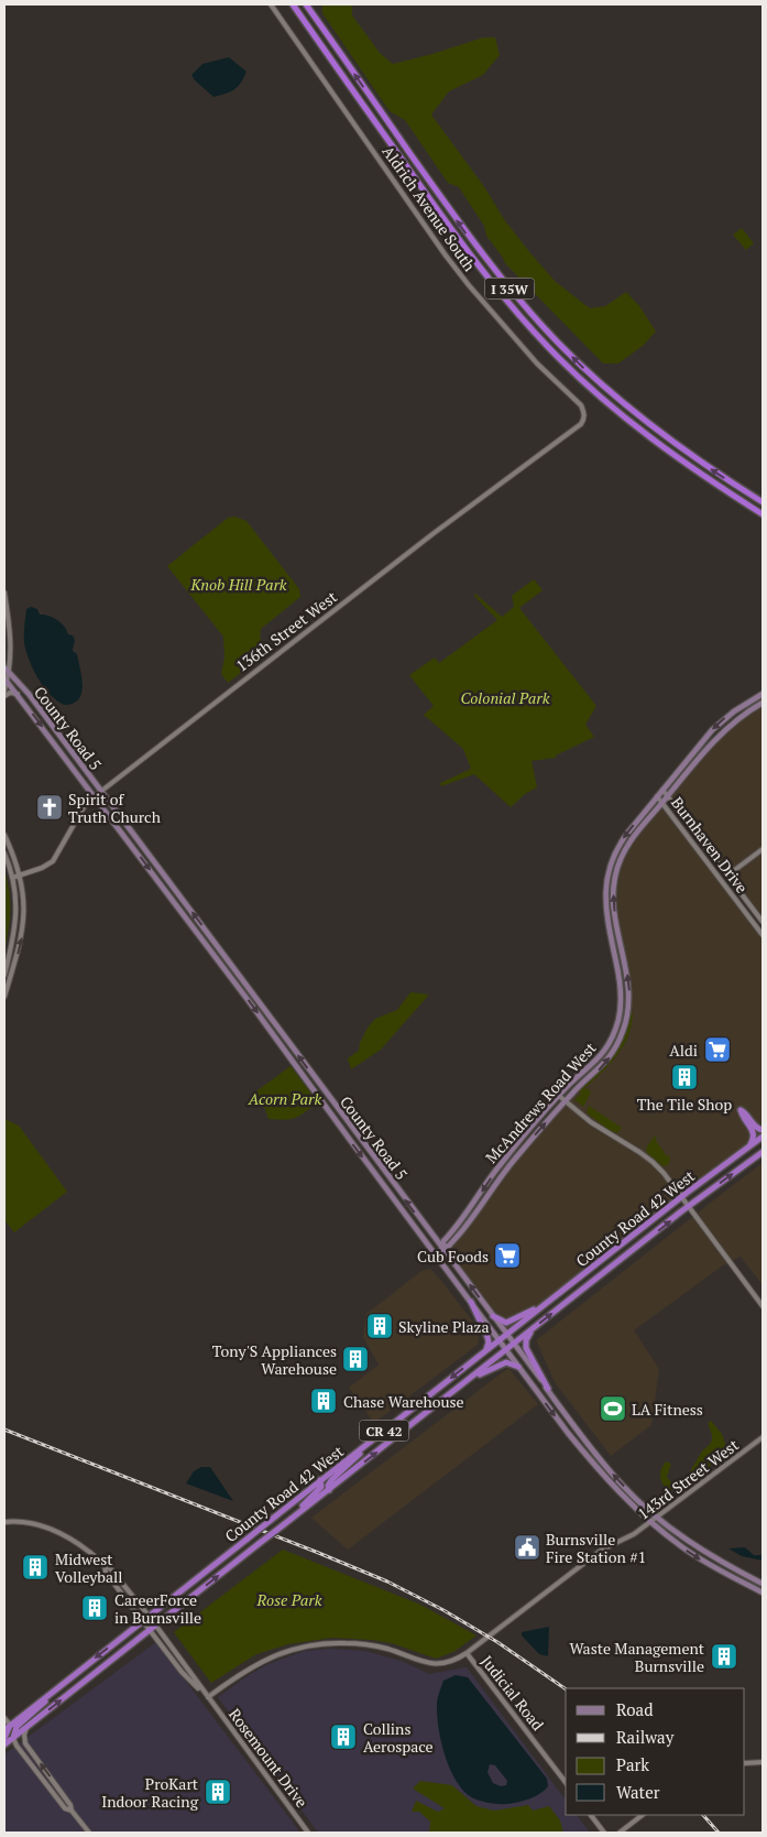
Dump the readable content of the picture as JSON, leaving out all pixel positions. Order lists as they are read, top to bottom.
{
  "streets": {
    "highway": ["I 35W", "County Road 42 West", "CR 42"],
    "main road": ["County Road 5", "McAndrews Road West"],
    "street": [
      "Aldrich Avenue South",
      "136th Street West",
      "Burnhaven Drive",
      "143rd Street West",
      "Judicial Road",
      "Rosemount Drive"
    ]
  },
  "crossings": [
    ["Aldrich Avenue South", "136th Street West"],
    ["136th Street West", "County Road 5"],
    ["County Road 5", "McAndrews Road West"],
    ["County Road 5", "County Road 42 West"],
    ["County Road 5", "143rd Street West"],
    ["Burnhaven Drive", "McAndrews Road West"],
    ["County Road 42 West", "Rosemount Drive"],
    ["143rd Street West", "Judicial Road"],
    ["Judicial Road", "Rosemount Drive"]
  ],
  "parks": [
    "Knob Hill Park",
    "Colonial Park",
    "Acorn Park",
    "Rose Park"
  ],
  "places": {
    "church": ["Spirit of Truth Church"],
    "supermarket": ["Aldi", "Cub Foods"],
    "building": [
      "The Tile Shop",
      "Skyline Plaza",
      "Tony'S Appliances Warehouse",
      "Chase Warehouse",
      "Midwest Volleyball",
      "CareerForce in Burnsville",
      "Waste Management Burnsville",
      "Collins Aerospace",
      "ProKart Indoor Racing"
    ],
    "sports": ["LA Fitness"],
    "public building": ["Burnsville Fire Station #1"]
  },
  "legend": [
    "Road",
    "Railway",
    "Park",
    "Water"
  ]
}
